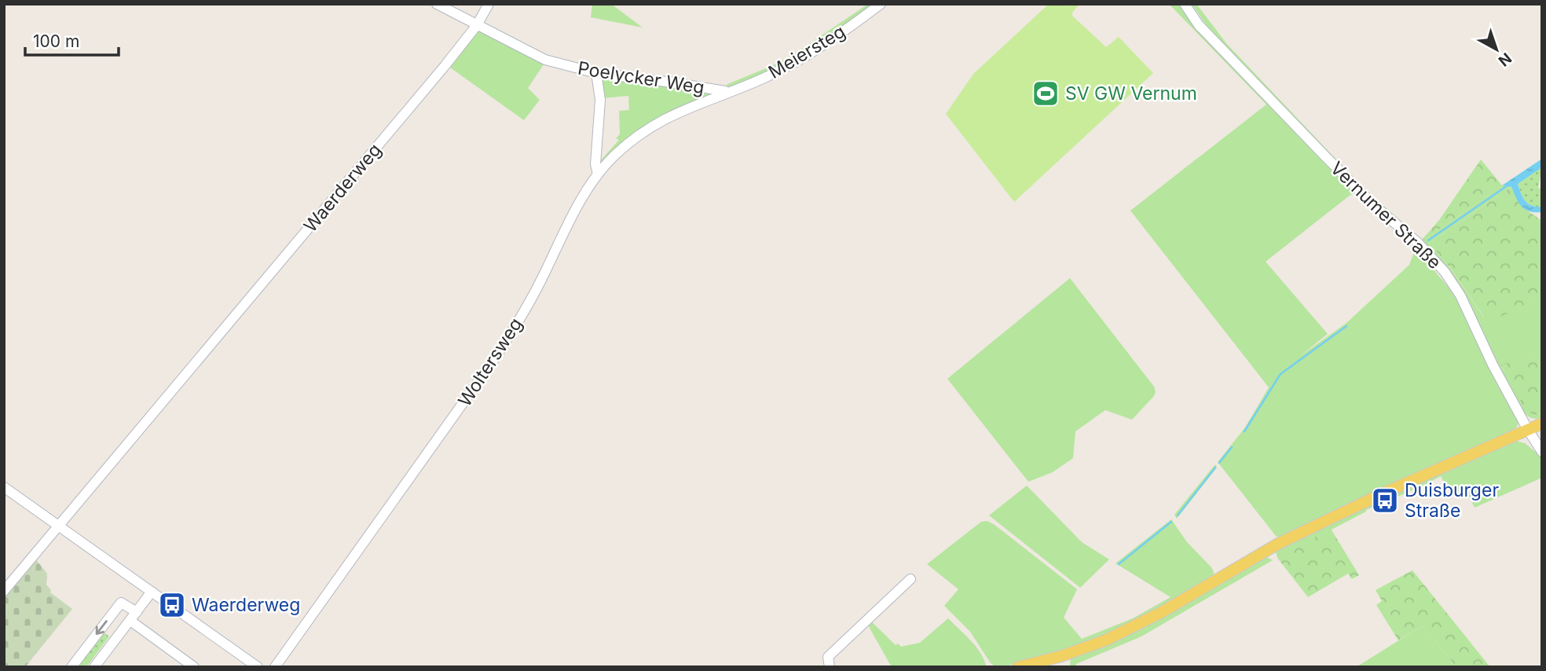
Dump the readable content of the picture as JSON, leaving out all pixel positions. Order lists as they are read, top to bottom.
{
  "streets": {
    "street": [
      "Meiersteg",
      "Poelycker Weg",
      "Waerderweg",
      "Vernumer Straße",
      "Woltersweg"
    ]
  },
  "crossings": [
    ["Meiersteg", "Poelycker Weg"],
    ["Meiersteg", "Woltersweg"],
    ["Poelycker Weg", "Waerderweg"],
    ["Poelycker Weg", "Woltersweg"]
  ],
  "places": {
    "sports": ["SV GW Vernum"],
    "bus stop": ["Duisburger Straße", "Waerderweg"]
  },
  "scale_bar": "100 m",
  "north": "bottom right"
}
